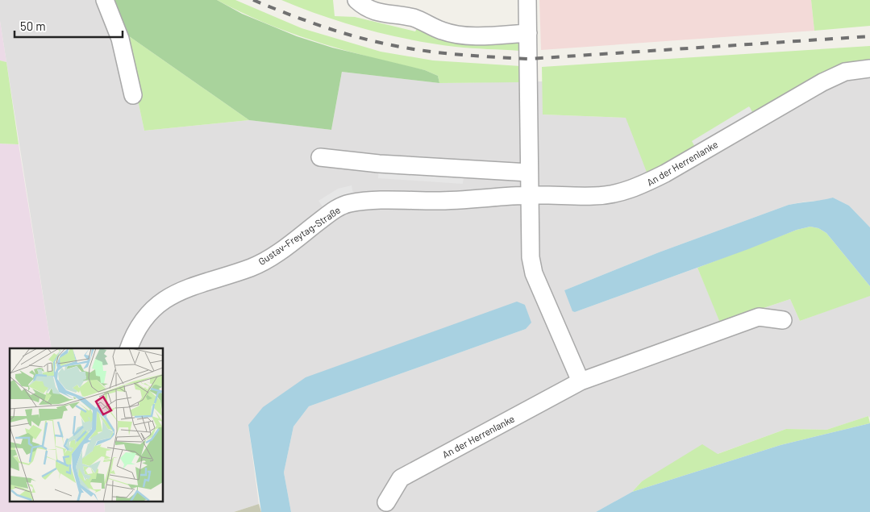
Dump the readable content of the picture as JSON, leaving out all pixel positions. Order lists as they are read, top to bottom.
{
  "streets": {
    "street": ["An der Herrenlanke", "Gustav-Freytag-Straße"]
  },
  "crossings": [
    ["An der Herrenlanke", "Gustav-Freytag-Straße"]
  ],
  "scale_bar": "50 m"
}
